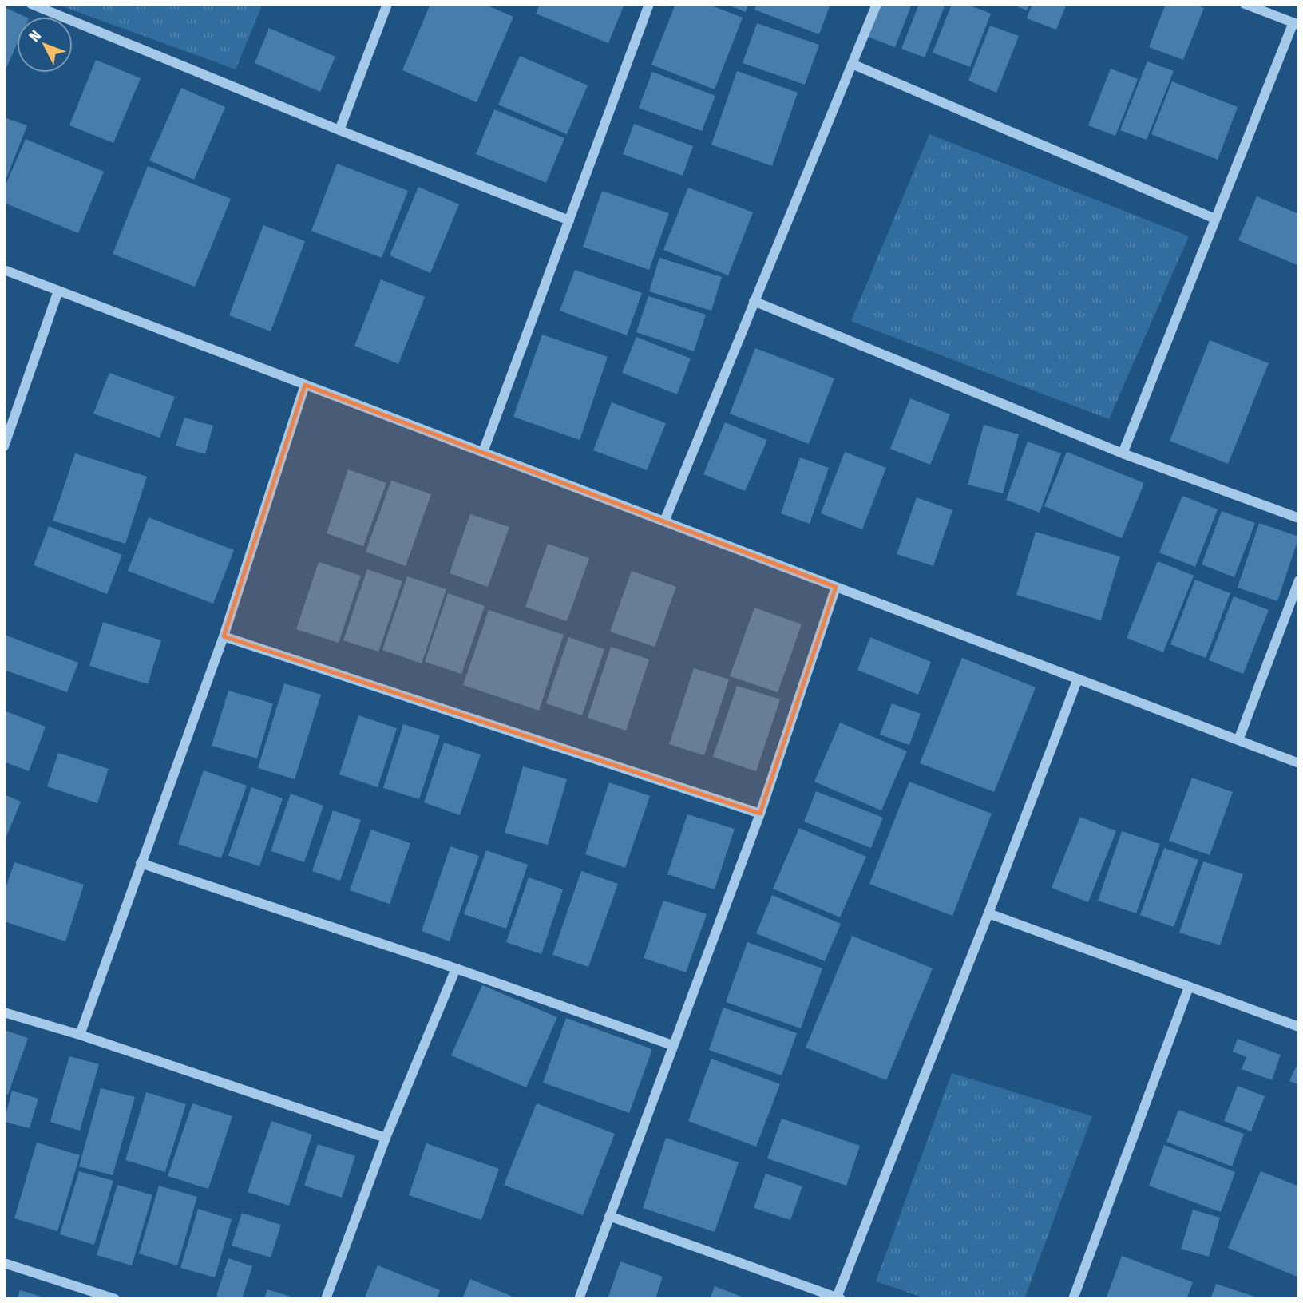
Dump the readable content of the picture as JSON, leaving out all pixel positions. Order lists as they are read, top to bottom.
{
  "north": "top left"
}
